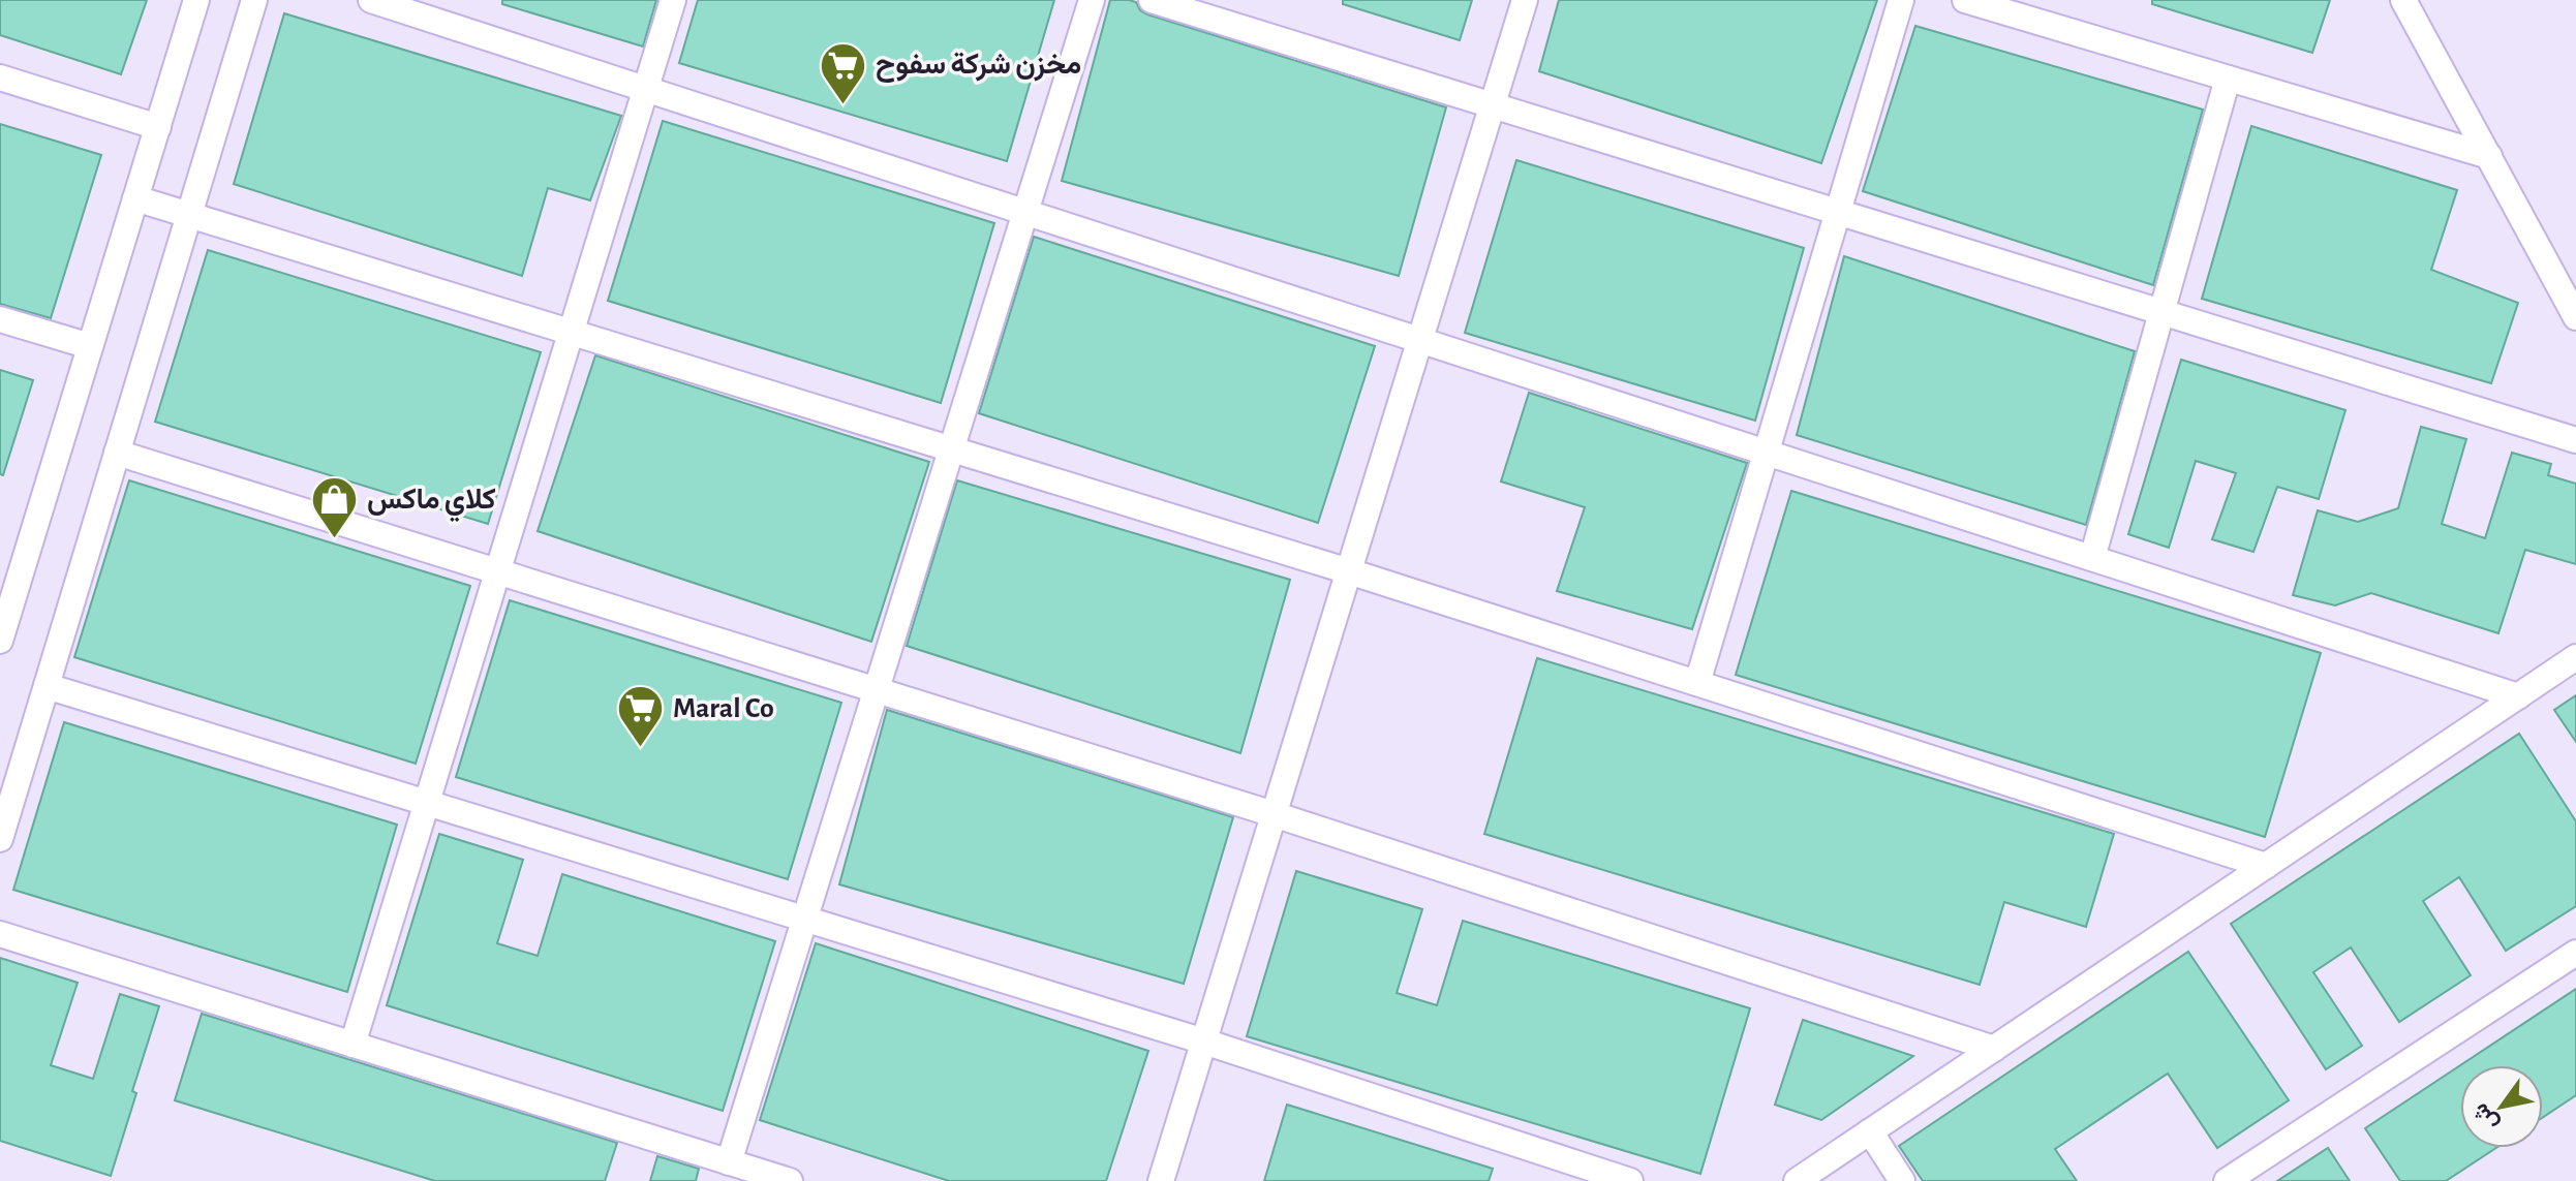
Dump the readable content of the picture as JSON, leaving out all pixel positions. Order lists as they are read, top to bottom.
{
  "places": {
    "supermarket": ["مخزن شركة سفوح", "Maral Co"],
    "shop": ["كلاي ماكس"]
  },
  "north": "bottom left"
}
